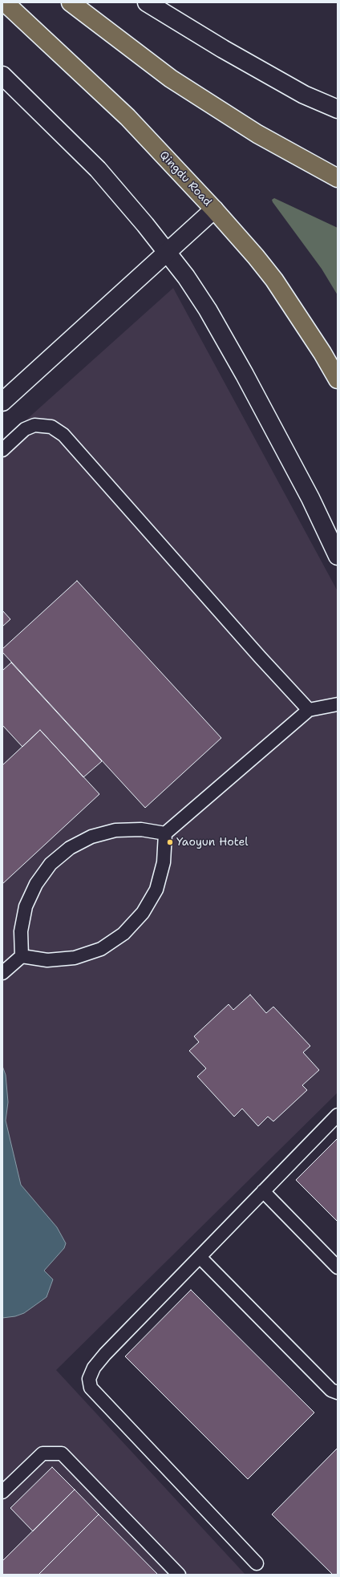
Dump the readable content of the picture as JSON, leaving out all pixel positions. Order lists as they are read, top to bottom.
{
  "streets": {
    "highway": ["Qingdu Road"]
  },
  "places": ["Yaoyun Hotel"]
}
